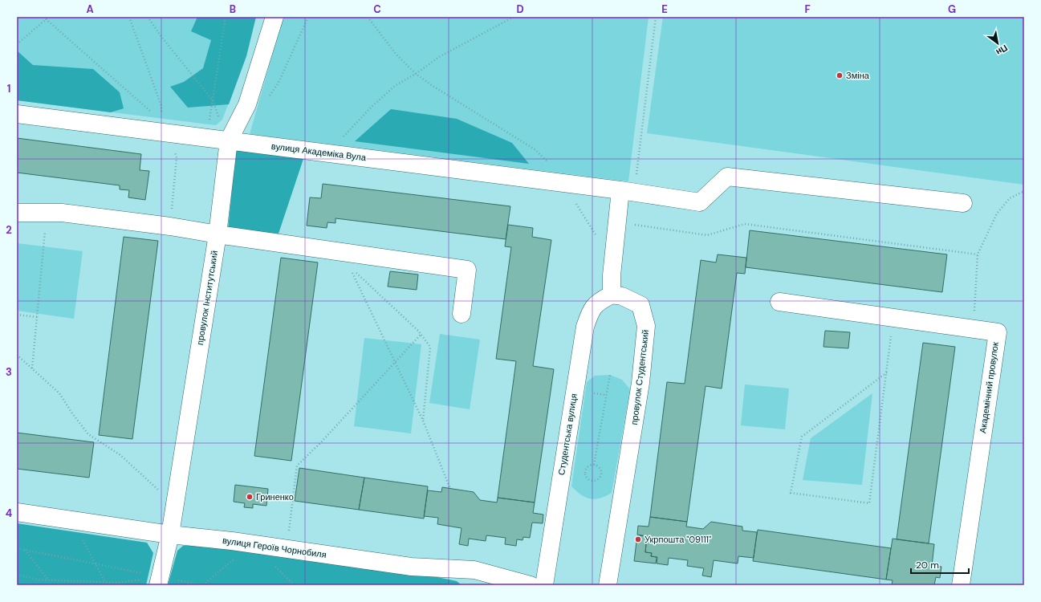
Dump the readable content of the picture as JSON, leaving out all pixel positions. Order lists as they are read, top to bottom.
{
  "streets": {
    "street": [
      "вулиця Академіка Вула",
      "провулок Інститутський",
      "провулок Студентський",
      "Академічний провулок",
      "Студентська вулиця",
      "вулиця Героїв Чорнобиля"
    ]
  },
  "crossings": [
    ["вулиця Академіка Вула", "провулок Інститутський"],
    ["провулок Інститутський", "вулиця Героїв Чорнобиля"],
    ["провулок Студентський", "Студентська вулиця"]
  ],
  "places": ["Зміна", "Гриненко", "Укрпошта \"09111\""],
  "scale_bar": "20 m",
  "north": "bottom right",
  "grid": {
    "columns": [
      "A",
      "B",
      "C",
      "D",
      "E",
      "F",
      "G"
    ],
    "rows": [
      "1",
      "2",
      "3",
      "4"
    ]
  }
}
